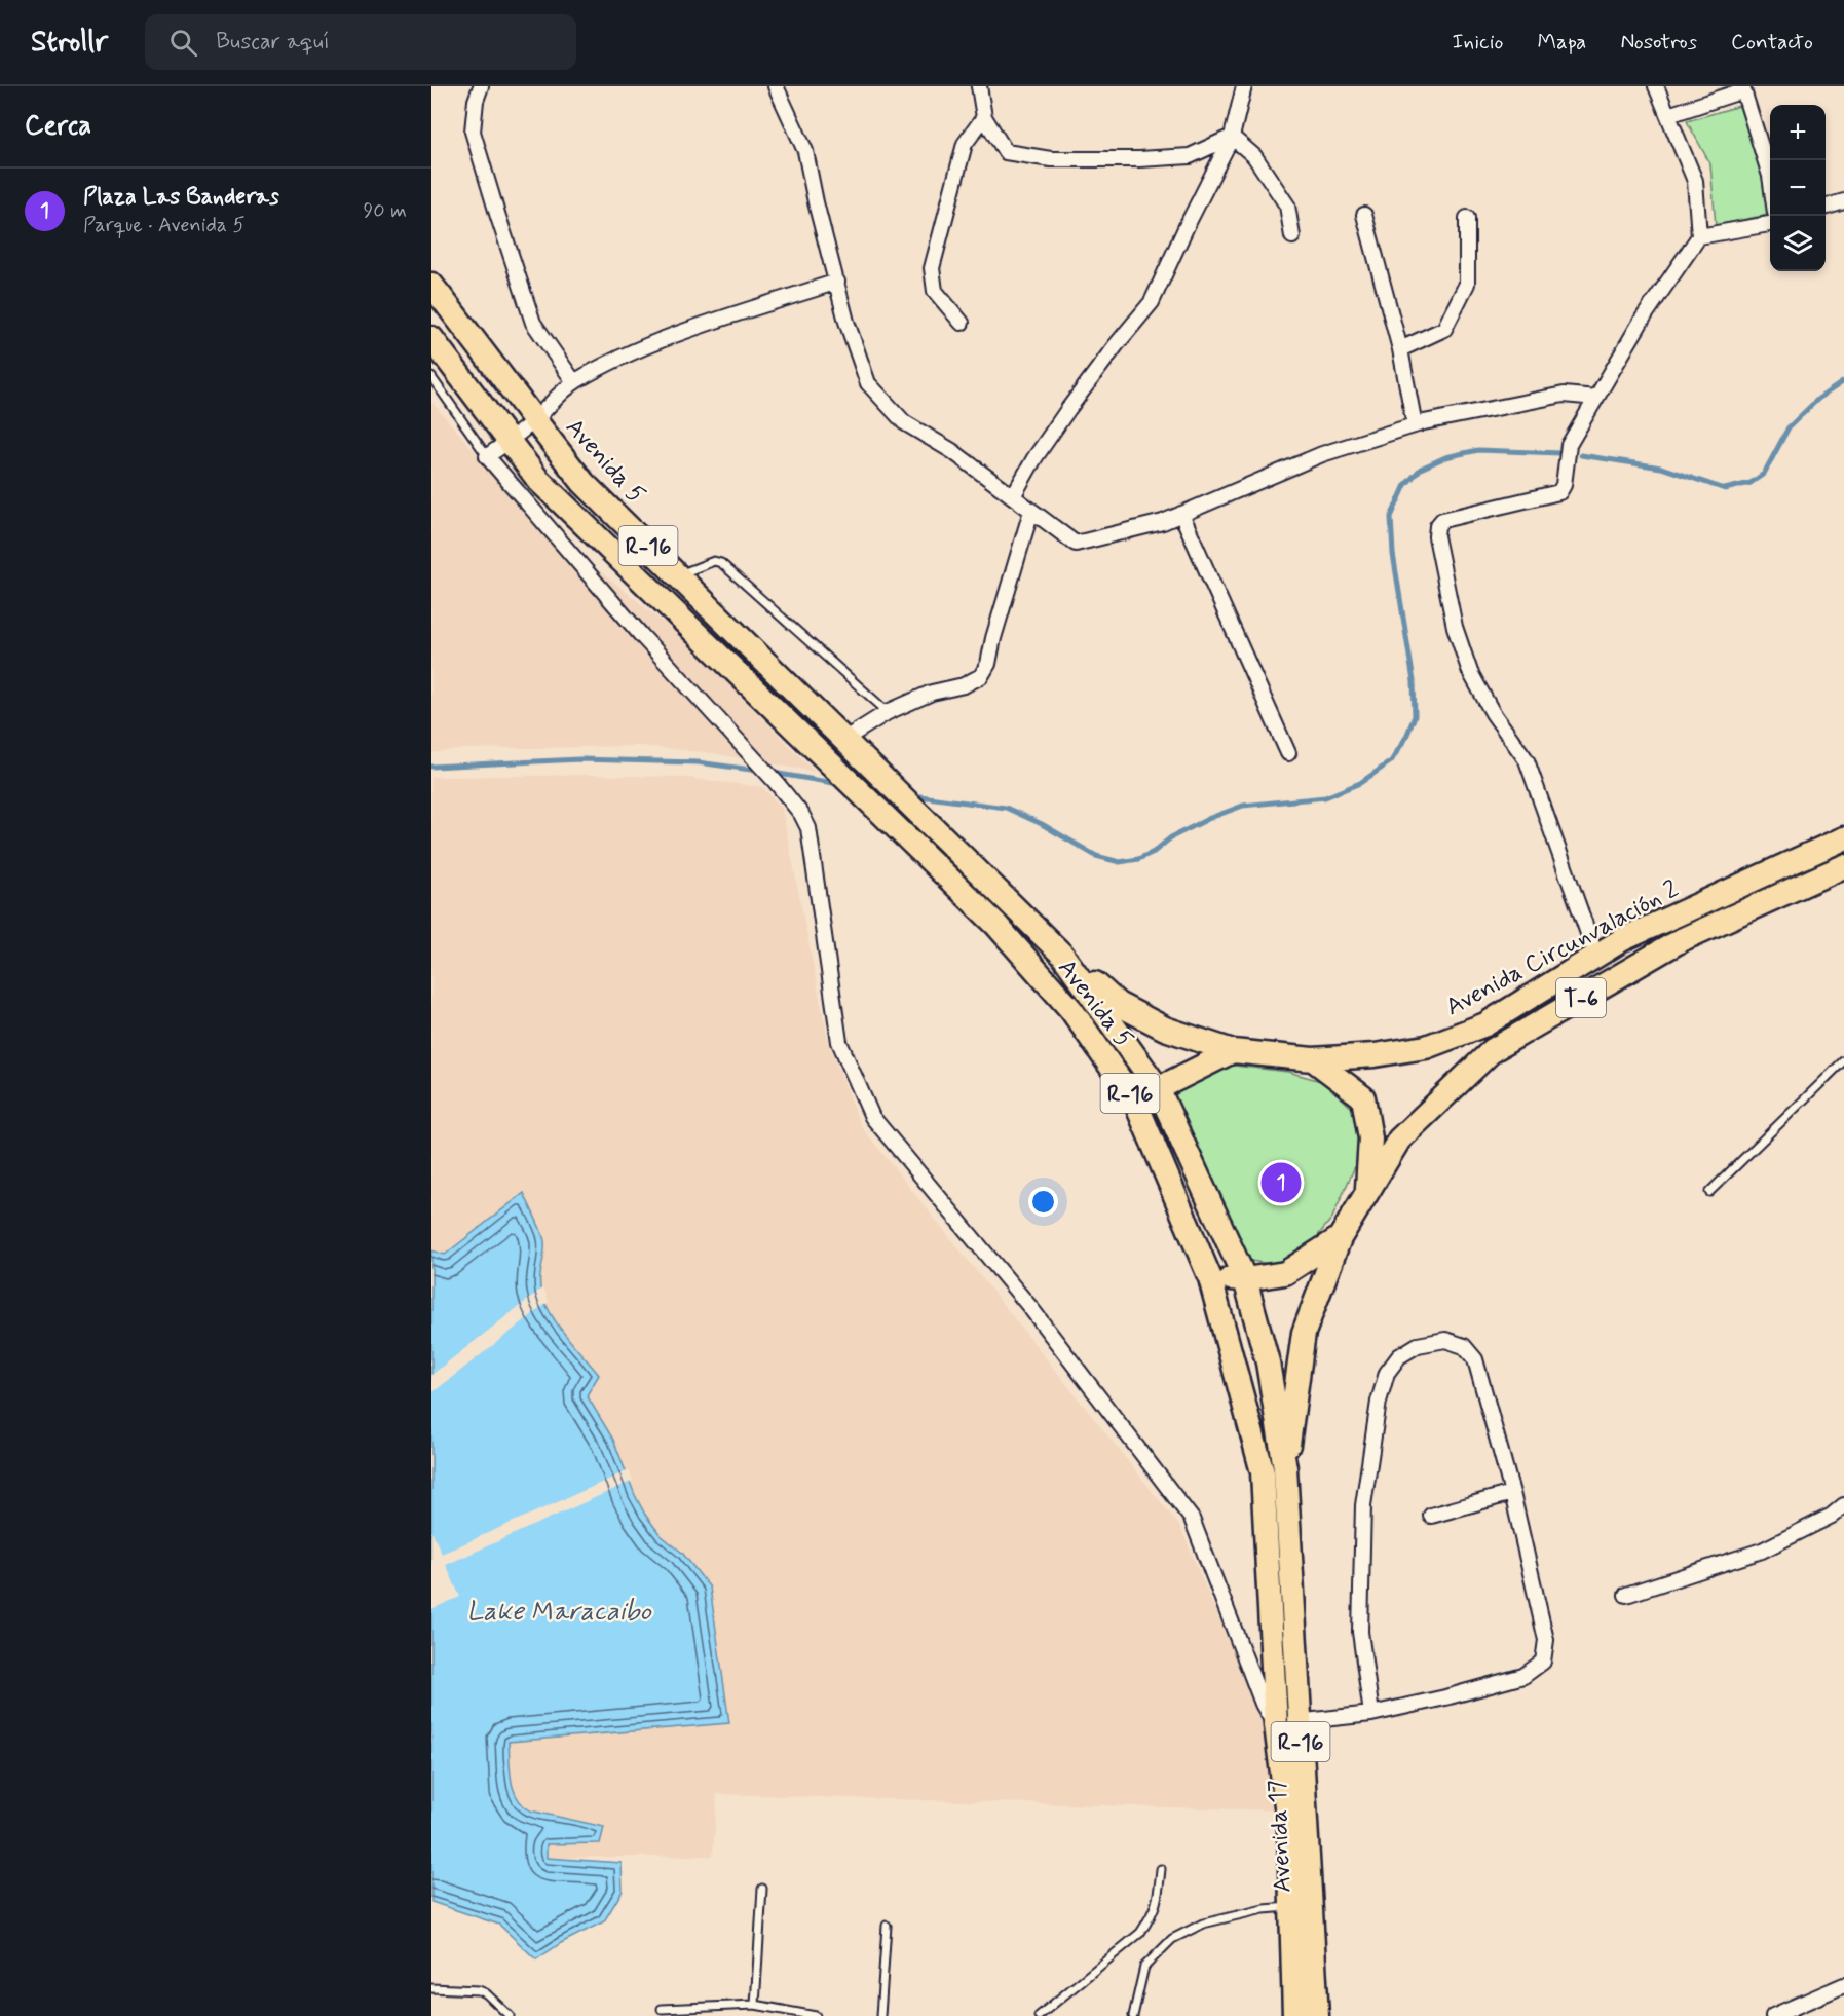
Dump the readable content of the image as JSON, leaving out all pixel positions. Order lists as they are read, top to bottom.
{
  "streets": {
    "main road": [
      "Avenida 5",
      "R-16",
      "Avenida Circunvalación 2",
      "T-6",
      "Avenida 17"
    ]
  },
  "crossings": [
    ["Avenida 5", "Avenida Circunvalación 2"],
    ["Avenida 5", "T-6"],
    ["Avenida 5", "Avenida 17"],
    ["Avenida Circunvalación 2", "T-6"],
    ["Avenida Circunvalación 2", "Avenida 17"]
  ],
  "water": ["Lake Maracaibo"],
  "page": {
    "header": "Strollr",
    "search": "Buscar aquí",
    "nav": [
      "Inicio",
      "Mapa",
      "Nosotros",
      "Contacto"
    ],
    "heading": "Cerca",
    "map_buttons": ["+", "−"],
    "list": [
      {
        "mark": "1",
        "name": "Plaza Las Banderas",
        "note": "Parque · Avenida 5",
        "value": "90 m"
      }
    ],
    "pins": "1"
  }
}
